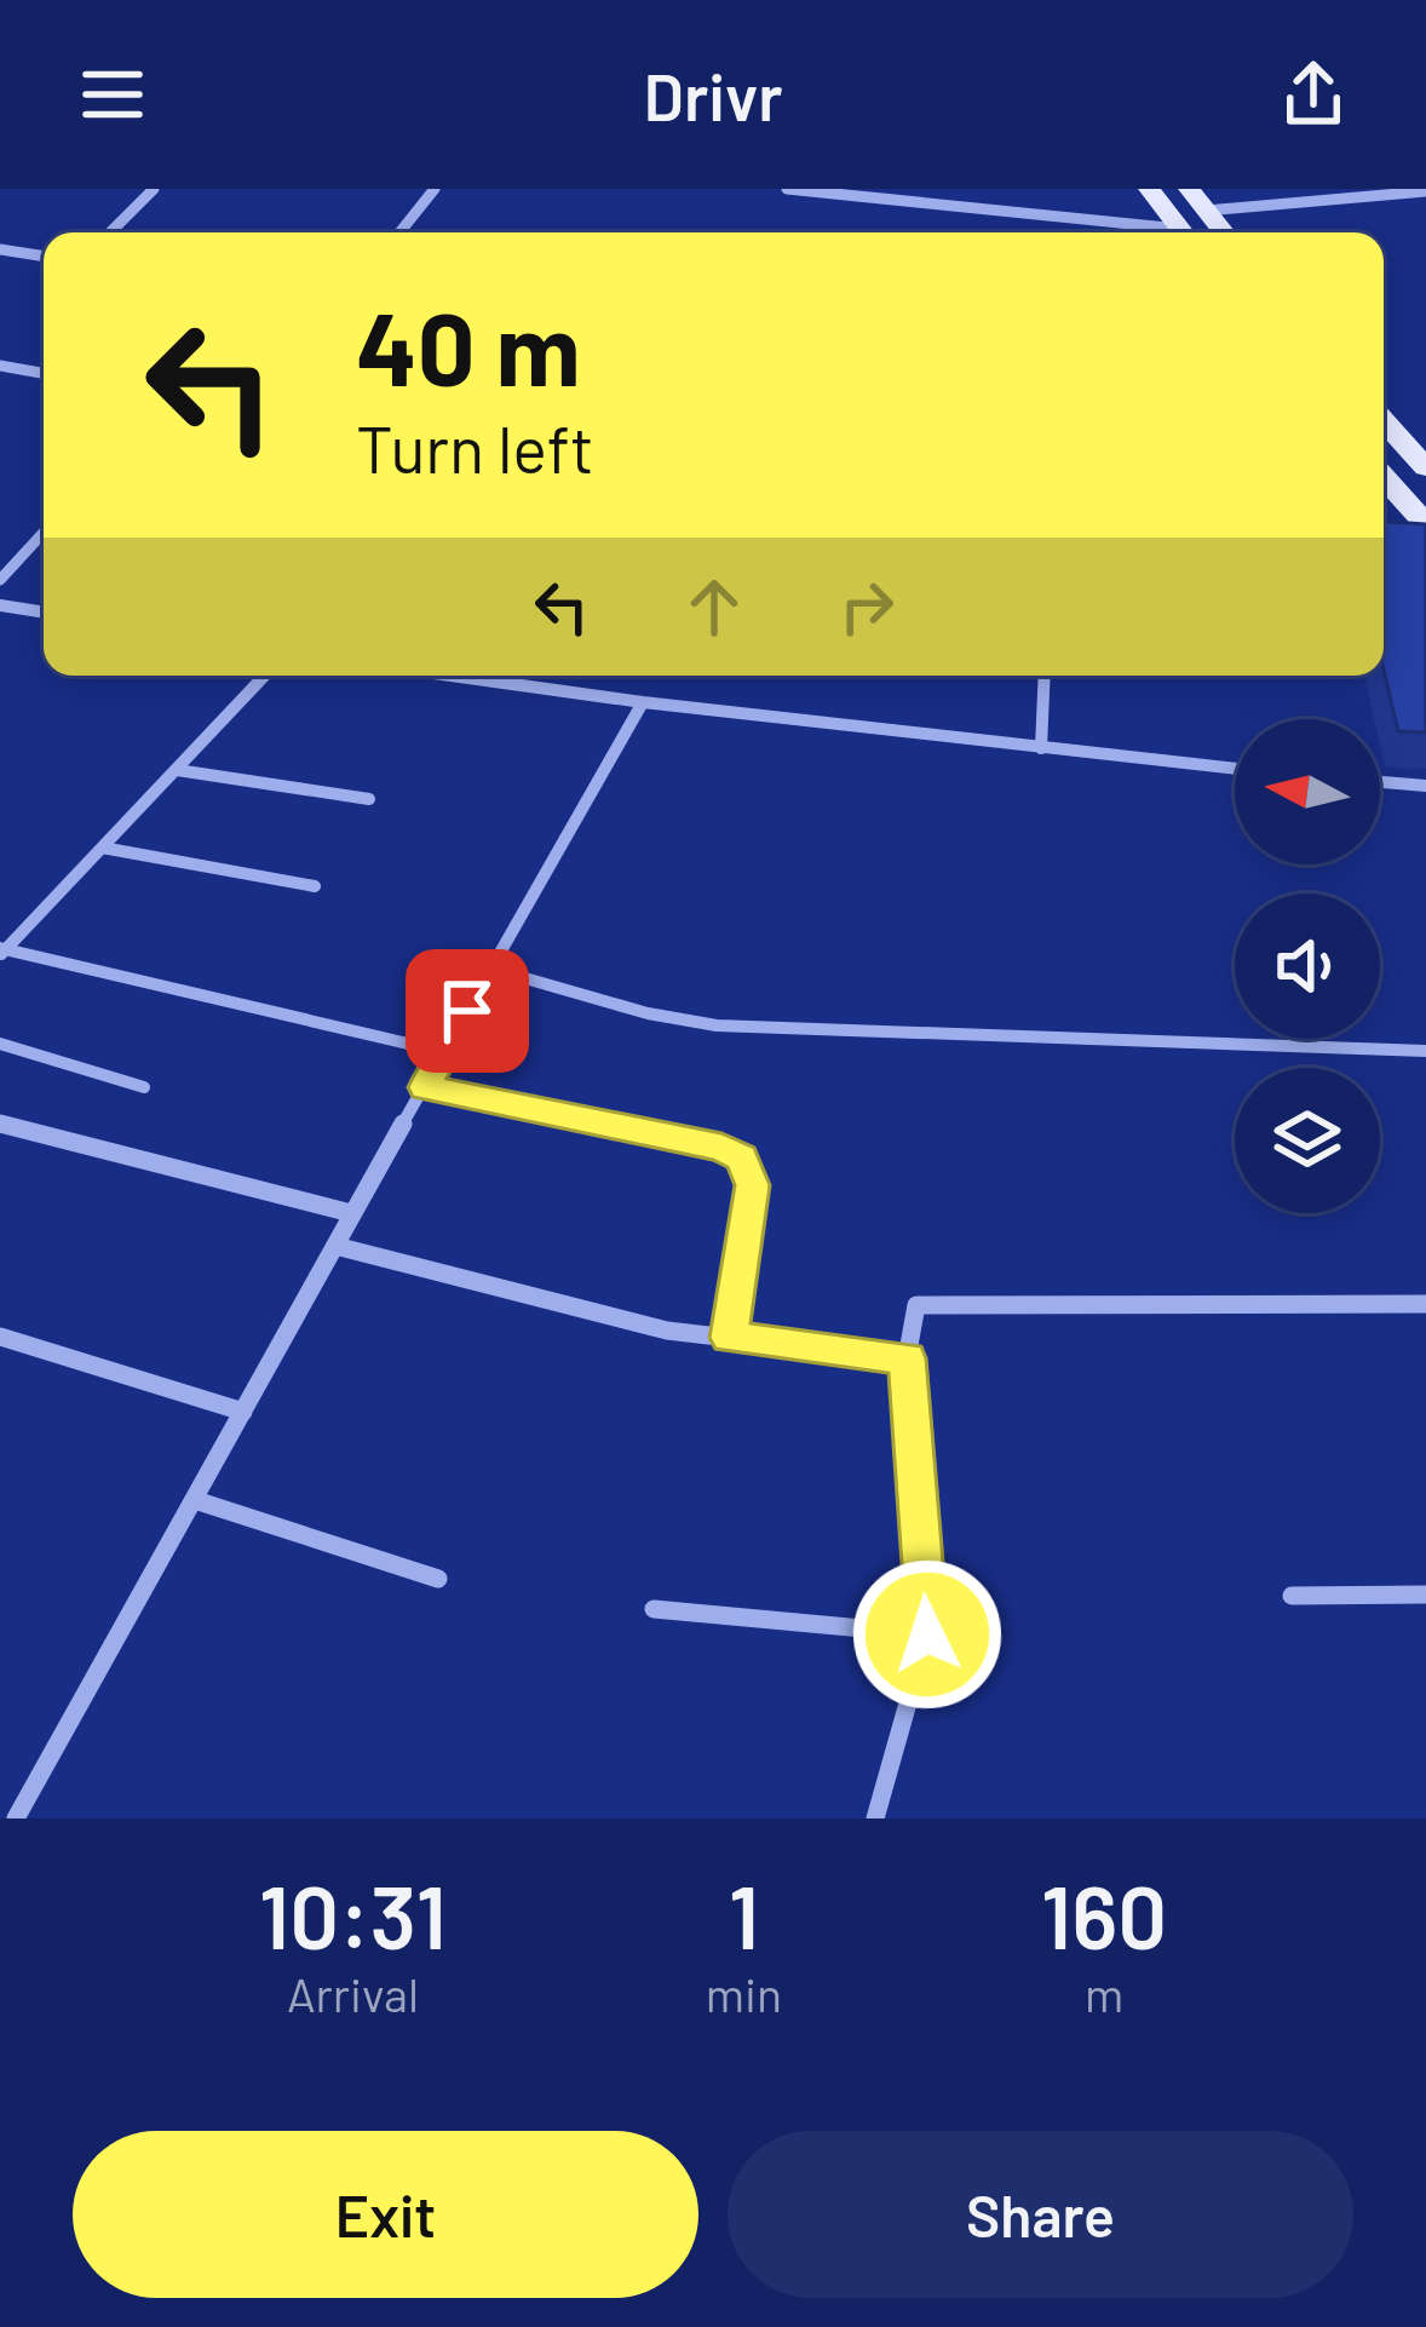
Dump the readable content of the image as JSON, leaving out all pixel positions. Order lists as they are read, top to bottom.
{
  "north": "left",
  "page": {
    "header": "Drivr",
    "turn": ["40 m", "Turn left"],
    "eta": [
      "10:31",
      "Arrival",
      "1",
      "min",
      "160",
      "m"
    ],
    "buttons": ["Exit", "Share"]
  }
}
